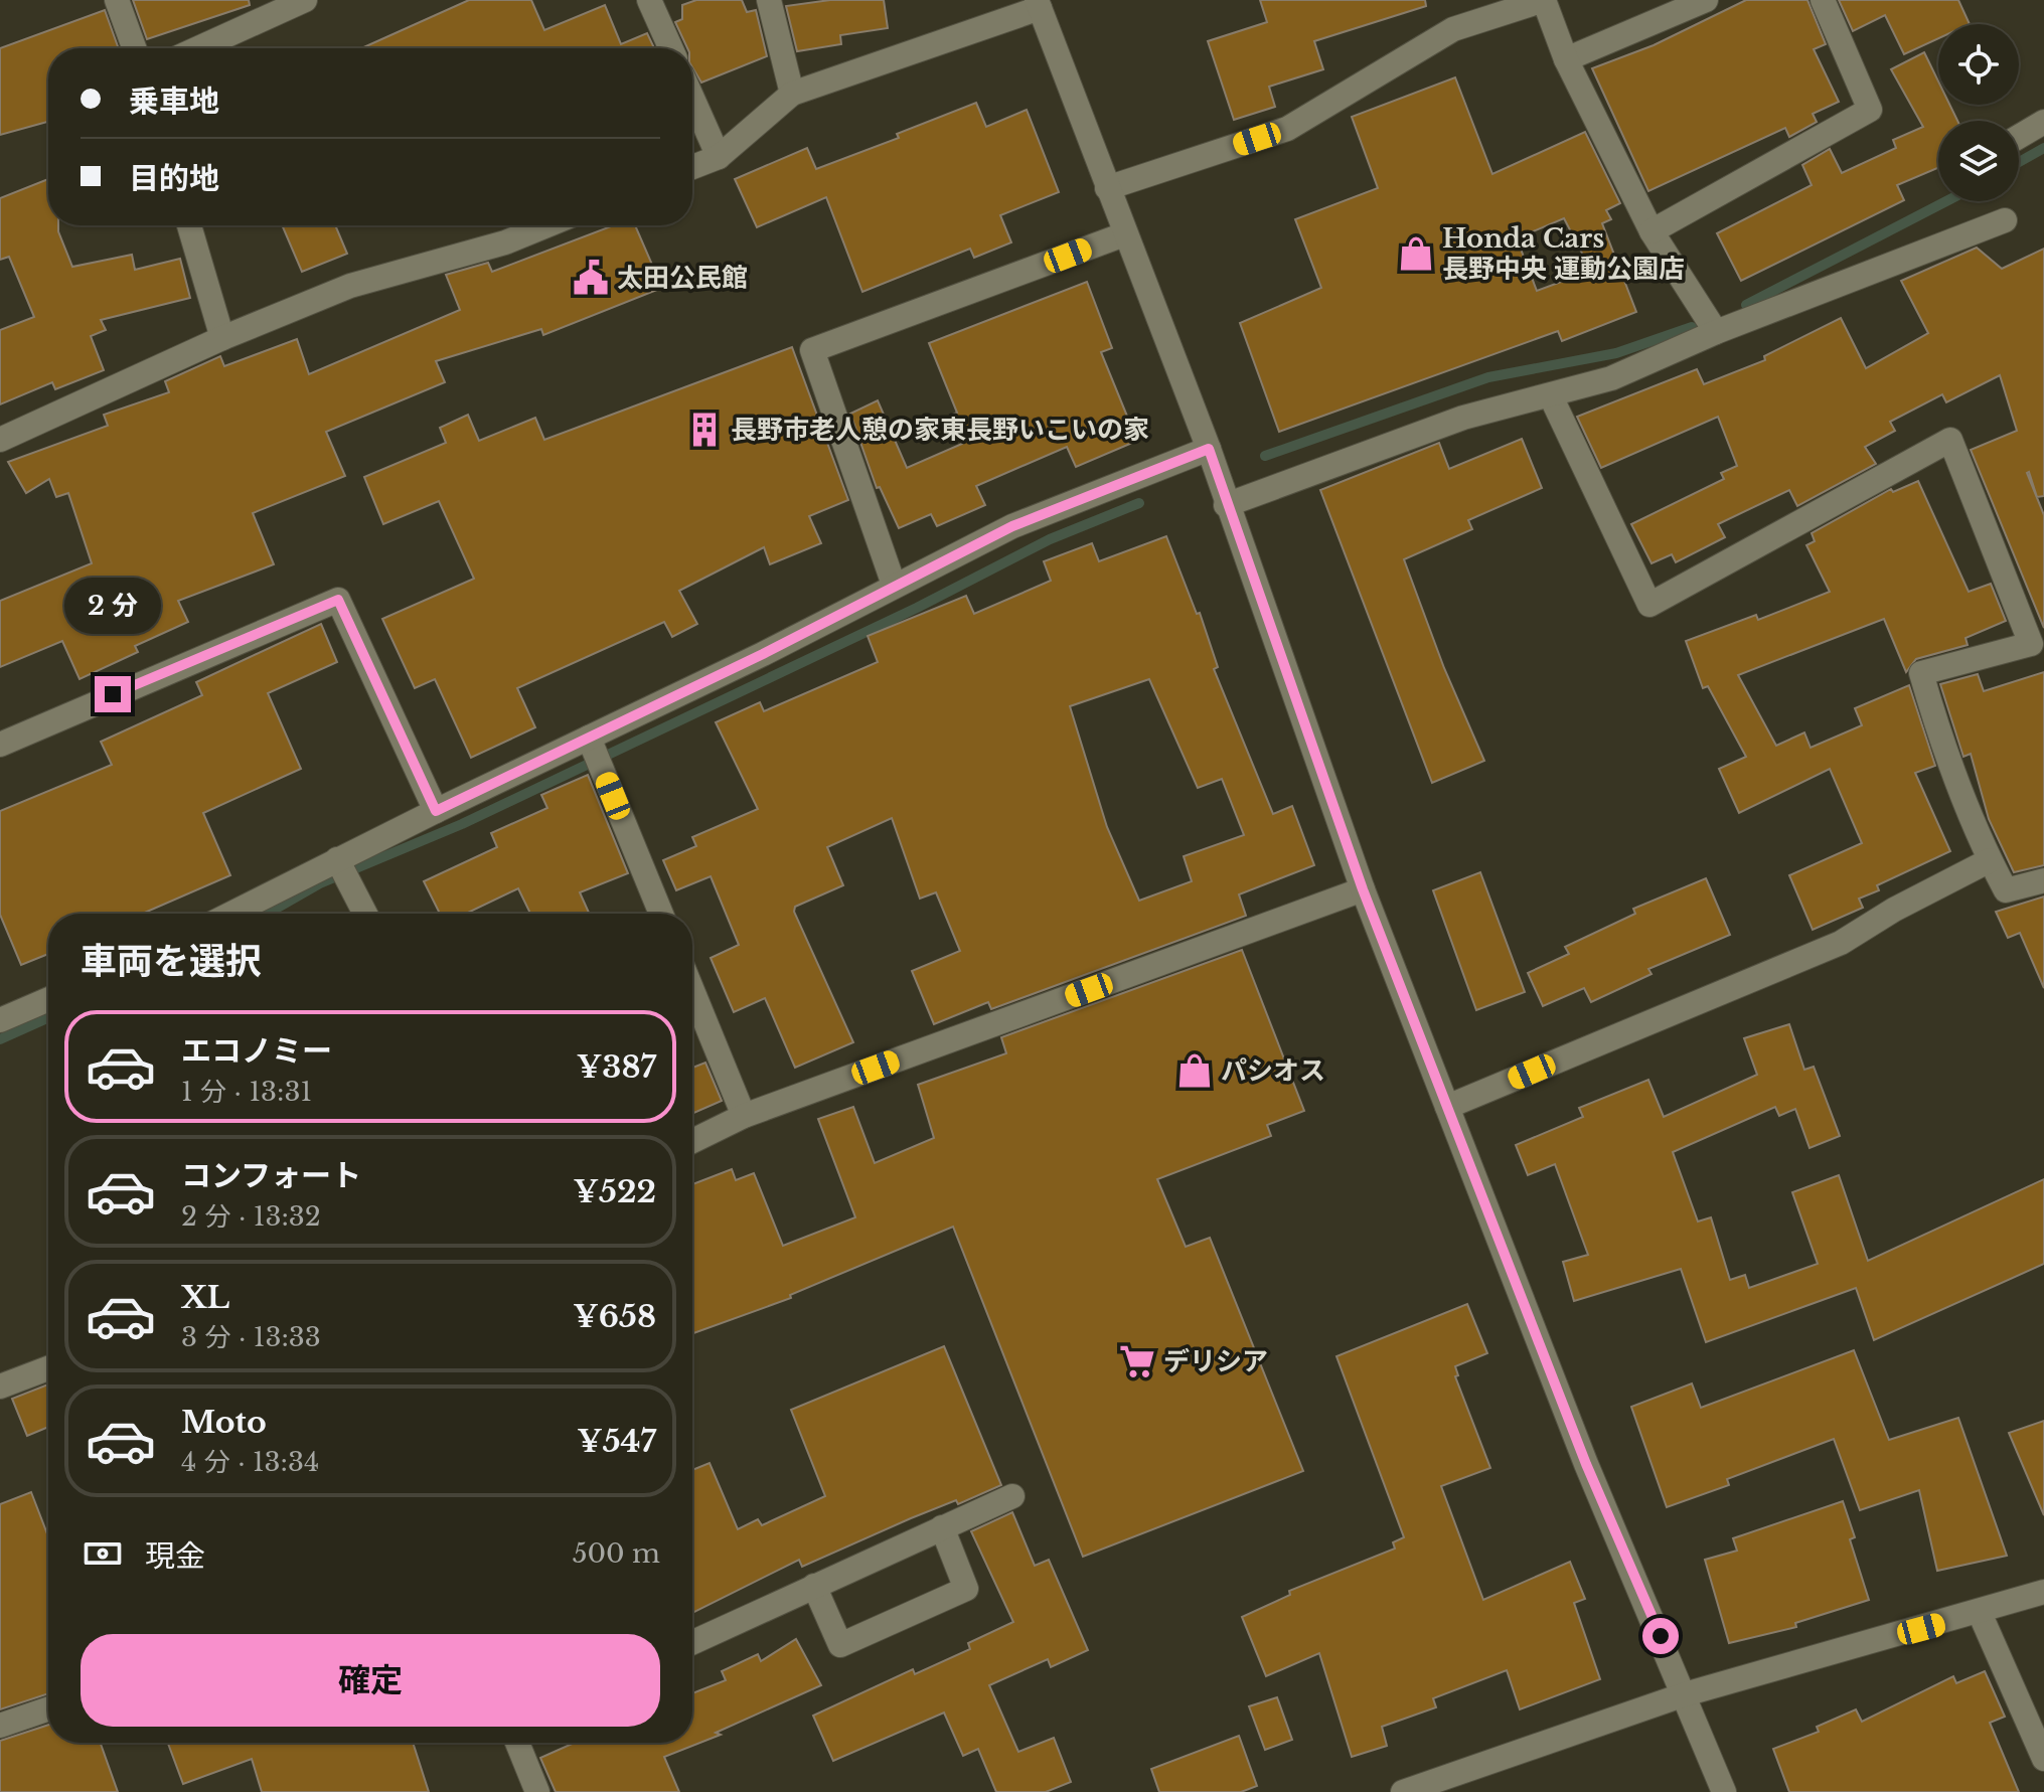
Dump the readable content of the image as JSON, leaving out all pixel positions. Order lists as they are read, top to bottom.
{
  "places": {
    "shop": ["Honda Cars 長野中央 運動公園店", "パシオス"],
    "public building": ["太田公民館"],
    "building": ["長野市老人憩の家東長野いこいの家"],
    "supermarket": ["デリシア"]
  },
  "page": {
    "banner": ["乗車地", "目的地"],
    "bubble": "2 分",
    "heading": "車両を選択",
    "list": [
      {
        "name": "エコノミー",
        "note": "1 分 · 13:31",
        "value": "¥387"
      },
      {
        "name": "コンフォート",
        "note": "2 分 · 13:32",
        "value": "¥522"
      },
      {
        "name": "XL",
        "note": "3 分 · 13:33",
        "value": "¥658"
      },
      {
        "name": "Moto",
        "note": "4 分 · 13:34",
        "value": "¥547"
      }
    ],
    "pay": ["現金", "500 m"],
    "buttons": "確定"
  }
}
